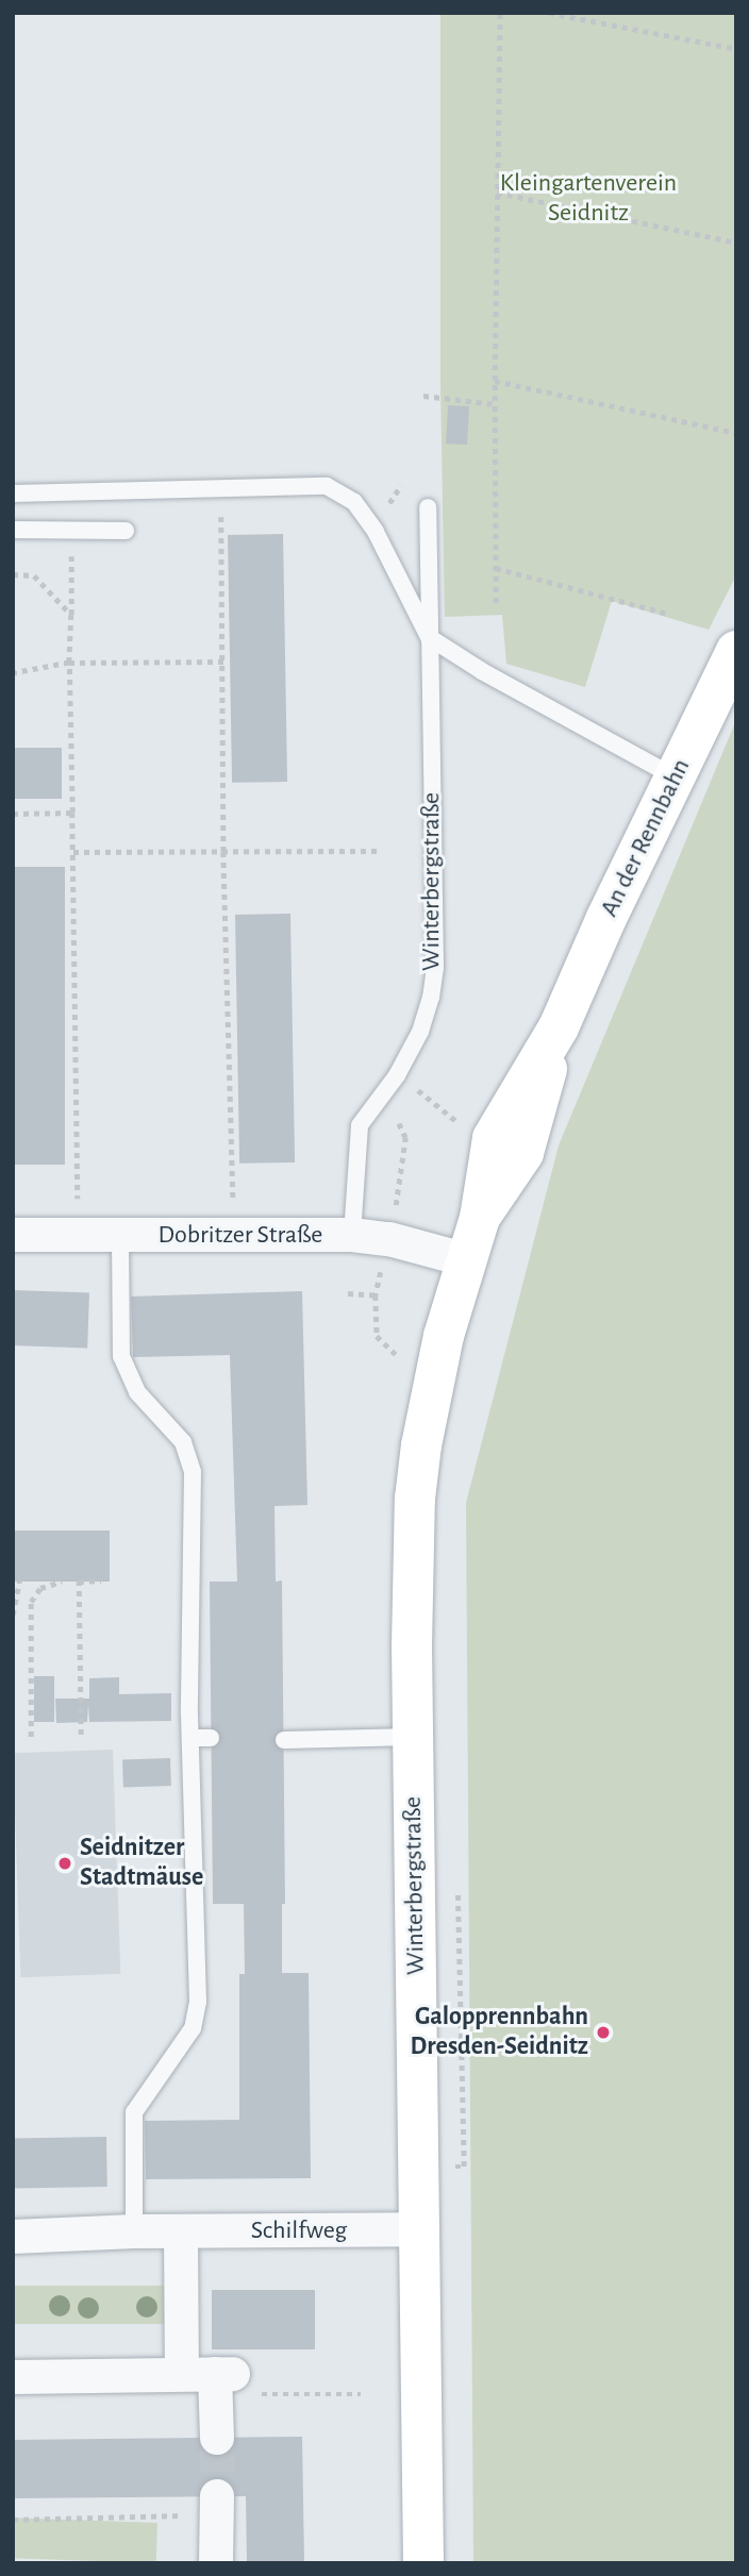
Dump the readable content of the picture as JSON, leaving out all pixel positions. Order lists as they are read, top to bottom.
{
  "streets": {
    "main road": ["An der Rennbahn", "Winterbergstraße"],
    "street": ["Dobritzer Straße", "Schilfweg"]
  },
  "crossings": [
    ["An der Rennbahn", "Winterbergstraße"],
    ["An der Rennbahn", "Dobritzer Straße"],
    ["Winterbergstraße", "Dobritzer Straße"],
    ["Winterbergstraße", "Schilfweg"]
  ],
  "parks": ["Kleingartenverein Seidnitz"],
  "places": ["Seidnitzer Stadtmäuse", "Galopprennbahn Dresden-Seidnitz"]
}
